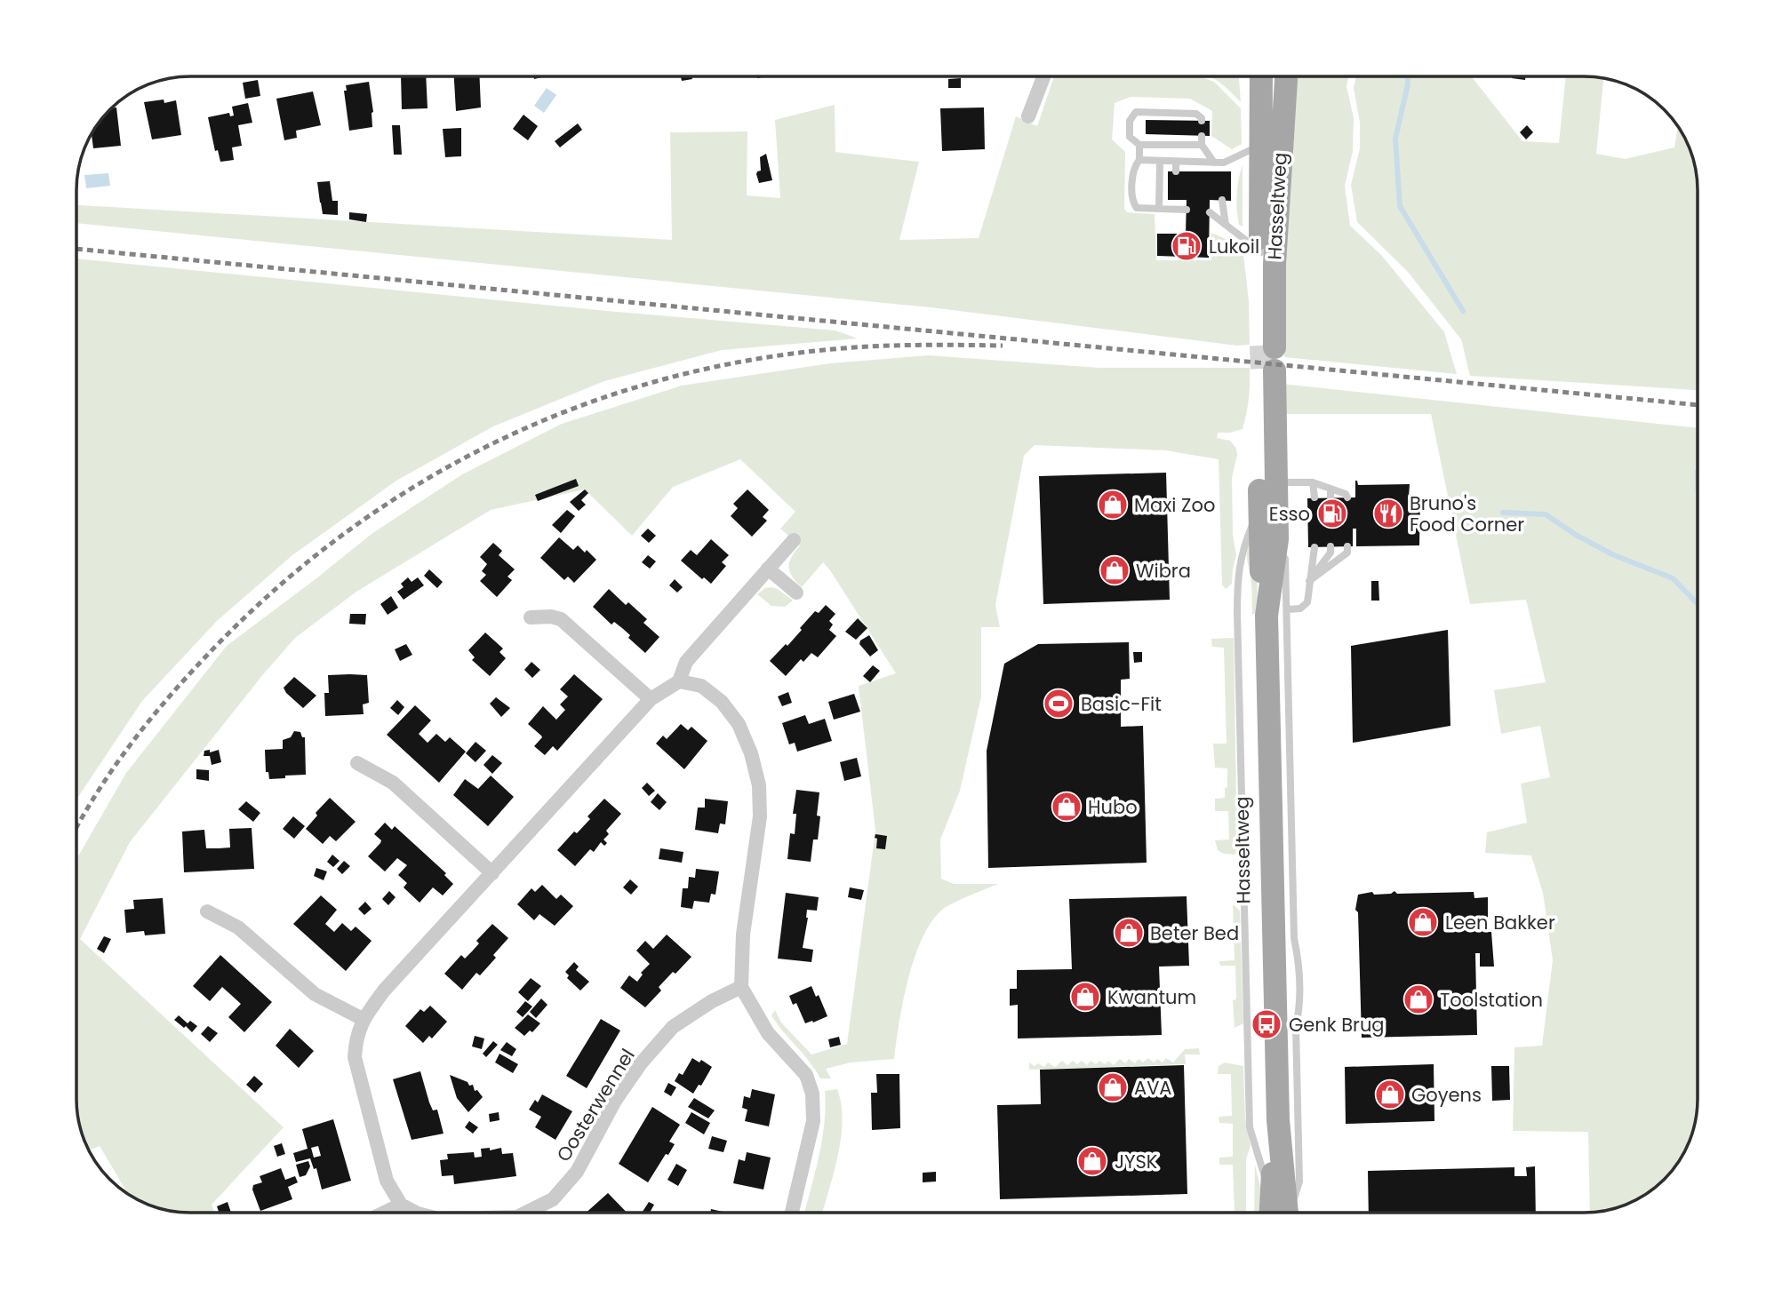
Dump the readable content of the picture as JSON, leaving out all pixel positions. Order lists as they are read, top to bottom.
{
  "streets": {
    "main road": ["Hasseltweg"],
    "street": ["Oosterwennel"]
  },
  "places": {
    "fuel station": ["Lukoil", "Esso"],
    "shop": [
      "Maxi Zoo",
      "Wibra",
      "Hubo",
      "Leen Bakker",
      "Beter Bed",
      "Kwantum",
      "Toolstation",
      "AVA",
      "Goyens",
      "JYSK"
    ],
    "restaurant": ["Bruno's Food Corner"],
    "sports": ["Basic-Fit"],
    "bus stop": ["Genk Brug"]
  }
}
